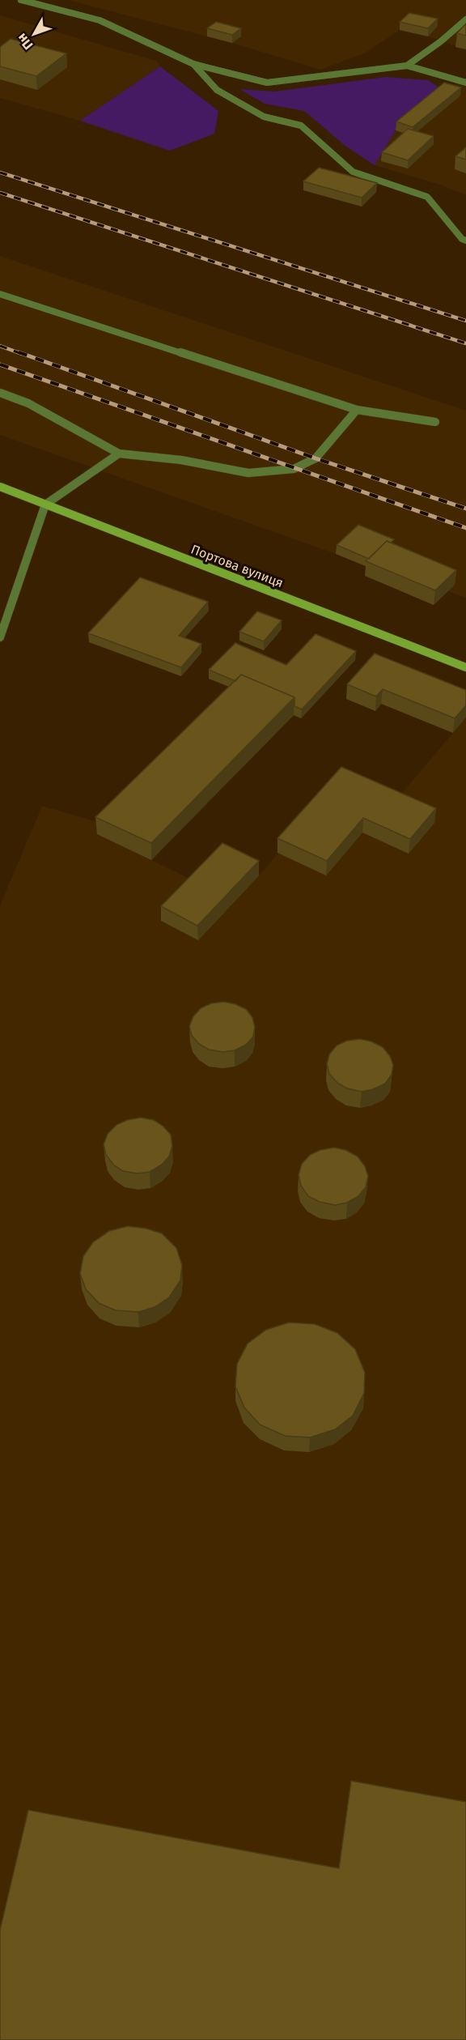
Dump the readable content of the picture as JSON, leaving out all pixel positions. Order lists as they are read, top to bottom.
{
  "streets": {
    "main road": ["Портова вулиця"]
  },
  "north": "bottom left"
}
